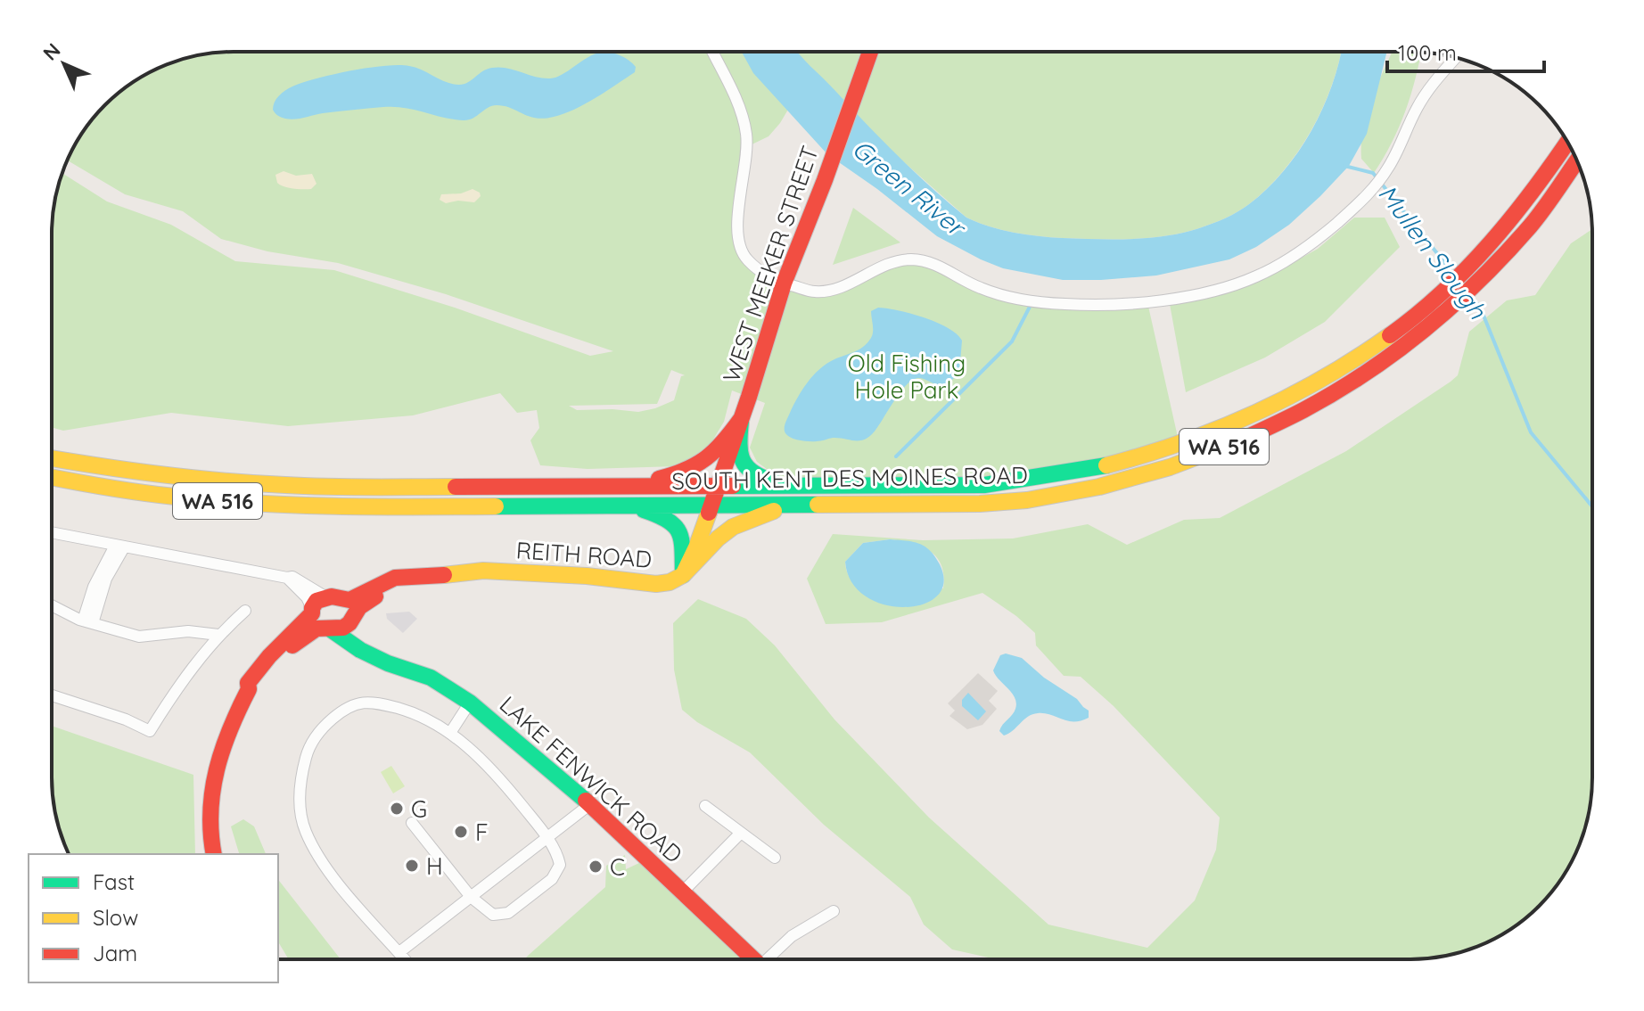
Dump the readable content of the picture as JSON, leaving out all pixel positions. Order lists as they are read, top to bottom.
{
  "streets": {
    "main road": [
      "WEST MEEKER STREET",
      "WA 516",
      "SOUTH KENT DES MOINES ROAD",
      "REITH ROAD",
      "LAKE FENWICK ROAD"
    ]
  },
  "crossings": [
    ["WEST MEEKER STREET", "SOUTH KENT DES MOINES ROAD"],
    ["WEST MEEKER STREET", "REITH ROAD"],
    ["SOUTH KENT DES MOINES ROAD", "REITH ROAD"],
    ["REITH ROAD", "LAKE FENWICK ROAD"]
  ],
  "water": ["Green River", "Mullen Slough"],
  "parks": ["Old Fishing Hole Park"],
  "places": [
    "G",
    "F",
    "H",
    "C"
  ],
  "legend": ["Fast", "Slow", "Jam"],
  "scale_bar": "100 m",
  "north": "top left"
}
